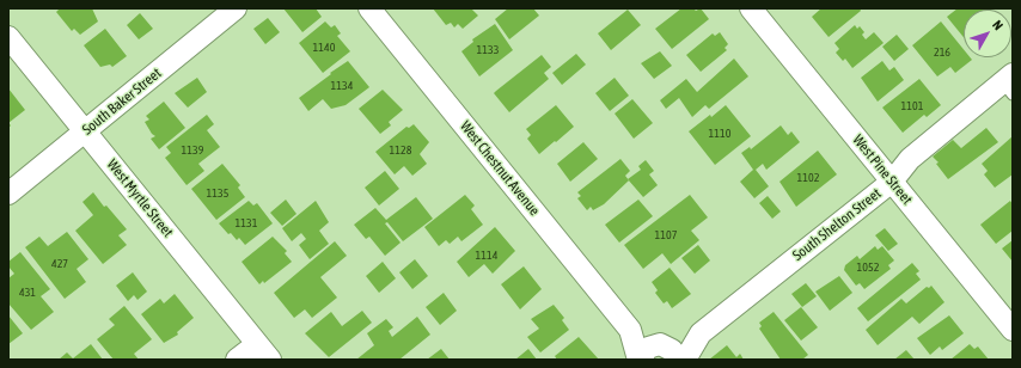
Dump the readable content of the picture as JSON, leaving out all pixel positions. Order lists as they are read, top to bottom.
{
  "streets": {
    "street": [
      "South Baker Street",
      "West Chestnut Avenue",
      "West Pine Street",
      "West Myrtle Street",
      "South Shelton Street"
    ]
  },
  "crossings": [
    ["South Baker Street", "West Myrtle Street"],
    ["West Chestnut Avenue", "South Shelton Street"],
    ["West Pine Street", "South Shelton Street"]
  ],
  "house_numbers": [
    "1140",
    "1133",
    "216",
    "1134",
    "1101",
    "1110",
    "1139",
    "1128",
    "1102",
    "1135",
    "1131",
    "1107",
    "1114",
    "427",
    "1052",
    "431"
  ],
  "north": "top right"
}
